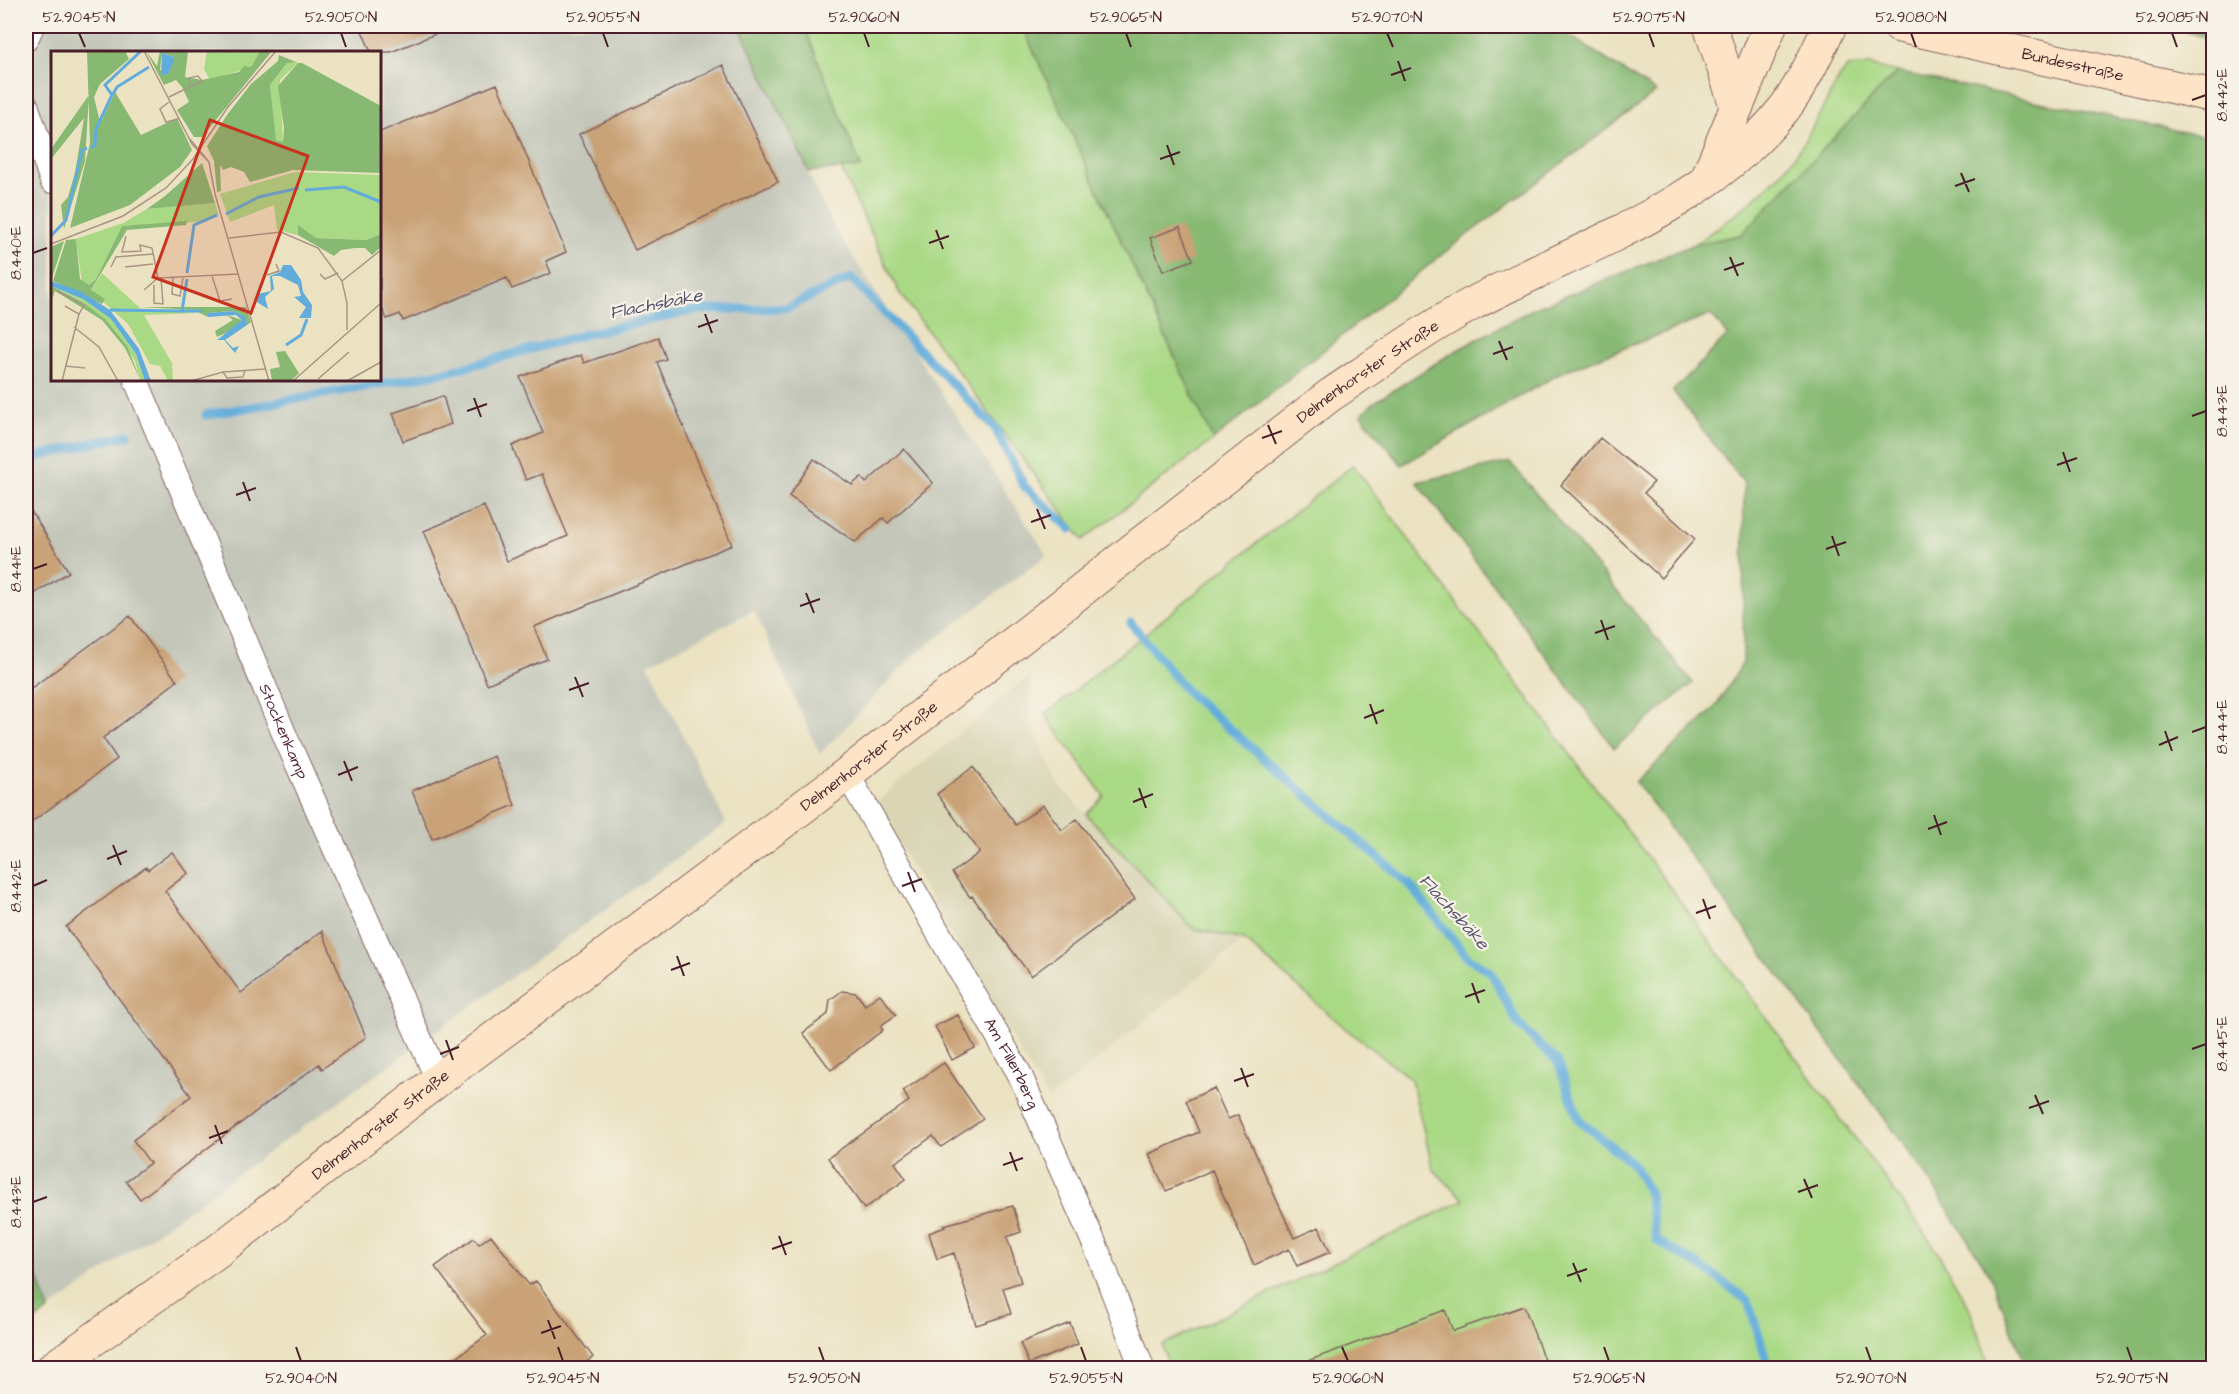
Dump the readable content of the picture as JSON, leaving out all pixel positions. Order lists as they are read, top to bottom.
{
  "streets": {
    "main road": ["Bundesstraße", "Delmenhorster Straße"],
    "street": ["Stockenkamp", "Am Fillerberg"]
  },
  "crossings": [
    ["Delmenhorster Straße", "Stockenkamp"],
    ["Delmenhorster Straße", "Am Fillerberg"]
  ],
  "water": ["Flachsbäke"],
  "coordinates": [
    "52.9045°N",
    "52.9050°N",
    "52.9055°N",
    "52.9060°N",
    "52.9065°N",
    "52.9070°N",
    "52.9075°N",
    "52.9080°N",
    "52.9085°N",
    "8.442°E",
    "8.440°E",
    "8.443°E",
    "8.441°E",
    "8.444°E",
    "8.445°E",
    "52.9040°N"
  ]
}
